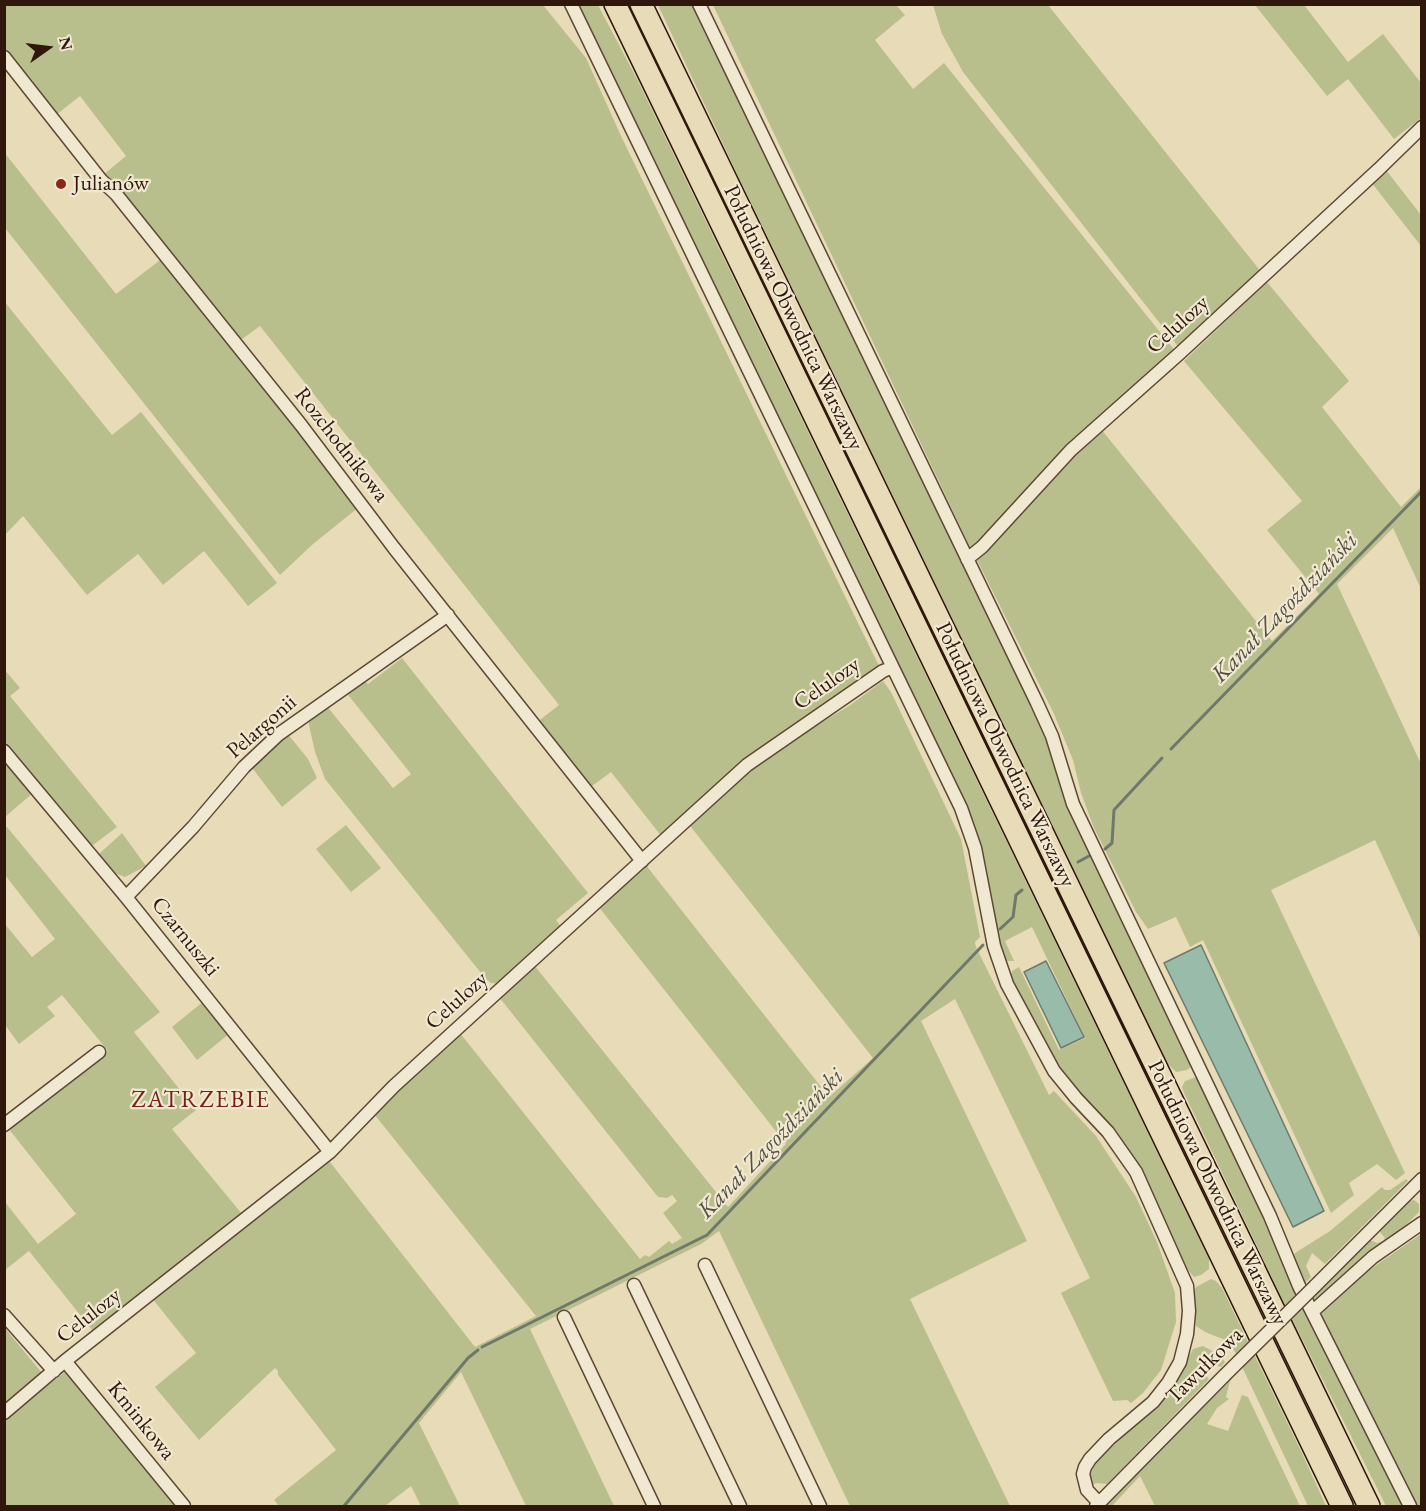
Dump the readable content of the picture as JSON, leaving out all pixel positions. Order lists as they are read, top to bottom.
{
  "streets": {
    "highway": ["Południowa Obwodnica Warszawy"],
    "street": [
      "Celulozy",
      "Rozchodnikowa",
      "Pelargonii",
      "Czarnuszki",
      "Tawułkowa",
      "Kminkowa"
    ]
  },
  "crossings": [
    ["Celulozy", "Rozchodnikowa"],
    ["Celulozy", "Czarnuszki"],
    ["Celulozy", "Kminkowa"],
    ["Rozchodnikowa", "Pelargonii"],
    ["Pelargonii", "Czarnuszki"]
  ],
  "districts": ["ZATRZEBIE"],
  "water": ["Kanał Zagoździański"],
  "places": ["Julianów"],
  "north": "right"
}
